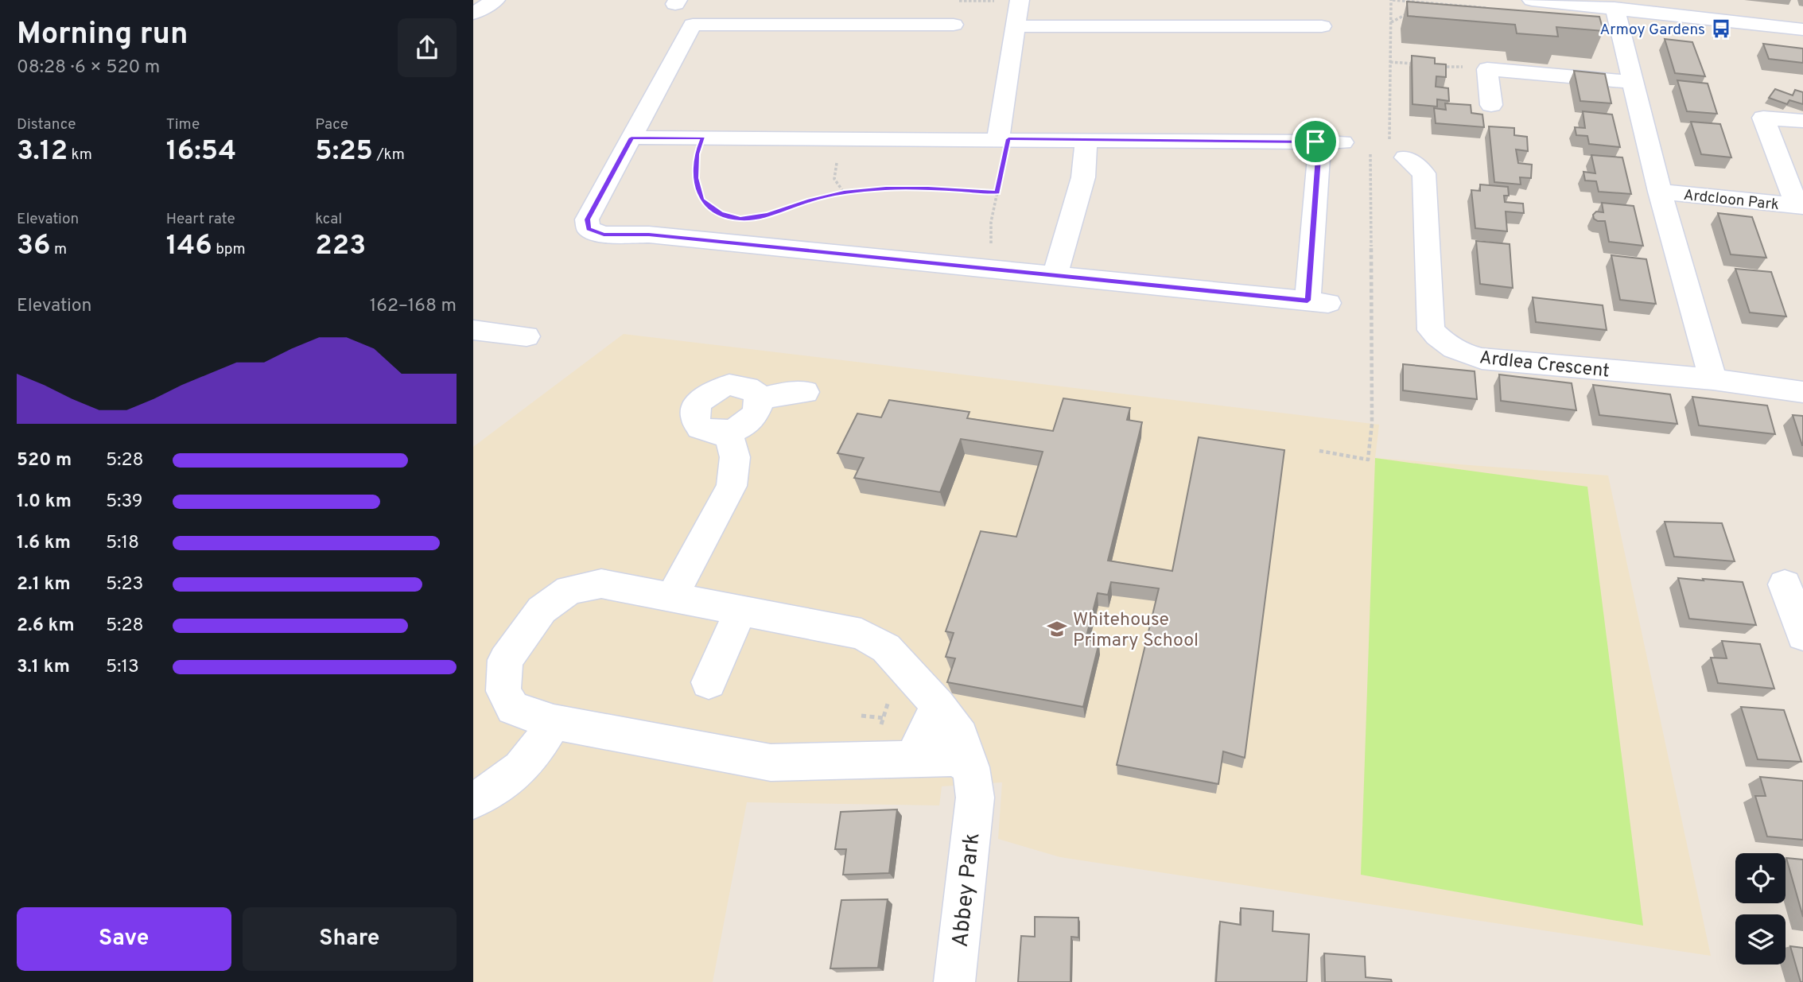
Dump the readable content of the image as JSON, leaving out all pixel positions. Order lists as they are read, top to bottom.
{
  "streets": {
    "street": ["Ardcloon Park", "Ardlea Crescent", "Abbey Park"]
  },
  "places": {
    "bus stop": ["Armoy Gardens"],
    "school or university": ["Whitehouse Primary School"]
  },
  "page": {
    "heading": ["Morning run", "08:28 · 6 × 520 m"],
    "stats": [
      ["Distance", "3.12 km"],
      ["Time", "16:54"],
      ["Pace", "5:25 /km"],
      ["Elevation", "36 m"],
      ["Heart rate", "146 bpm"],
      ["kcal", "223"]
    ],
    "chart": ["Elevation", "162–168 m"],
    "list": [
      {
        "name": "520 m",
        "note": "5:28"
      },
      {
        "name": "1.0 km",
        "note": "5:39"
      },
      {
        "name": "1.6 km",
        "note": "5:18"
      },
      {
        "name": "2.1 km",
        "note": "5:23"
      },
      {
        "name": "2.6 km",
        "note": "5:28"
      },
      {
        "name": "3.1 km",
        "note": "5:13"
      }
    ],
    "buttons": ["Save", "Share"]
  }
}
